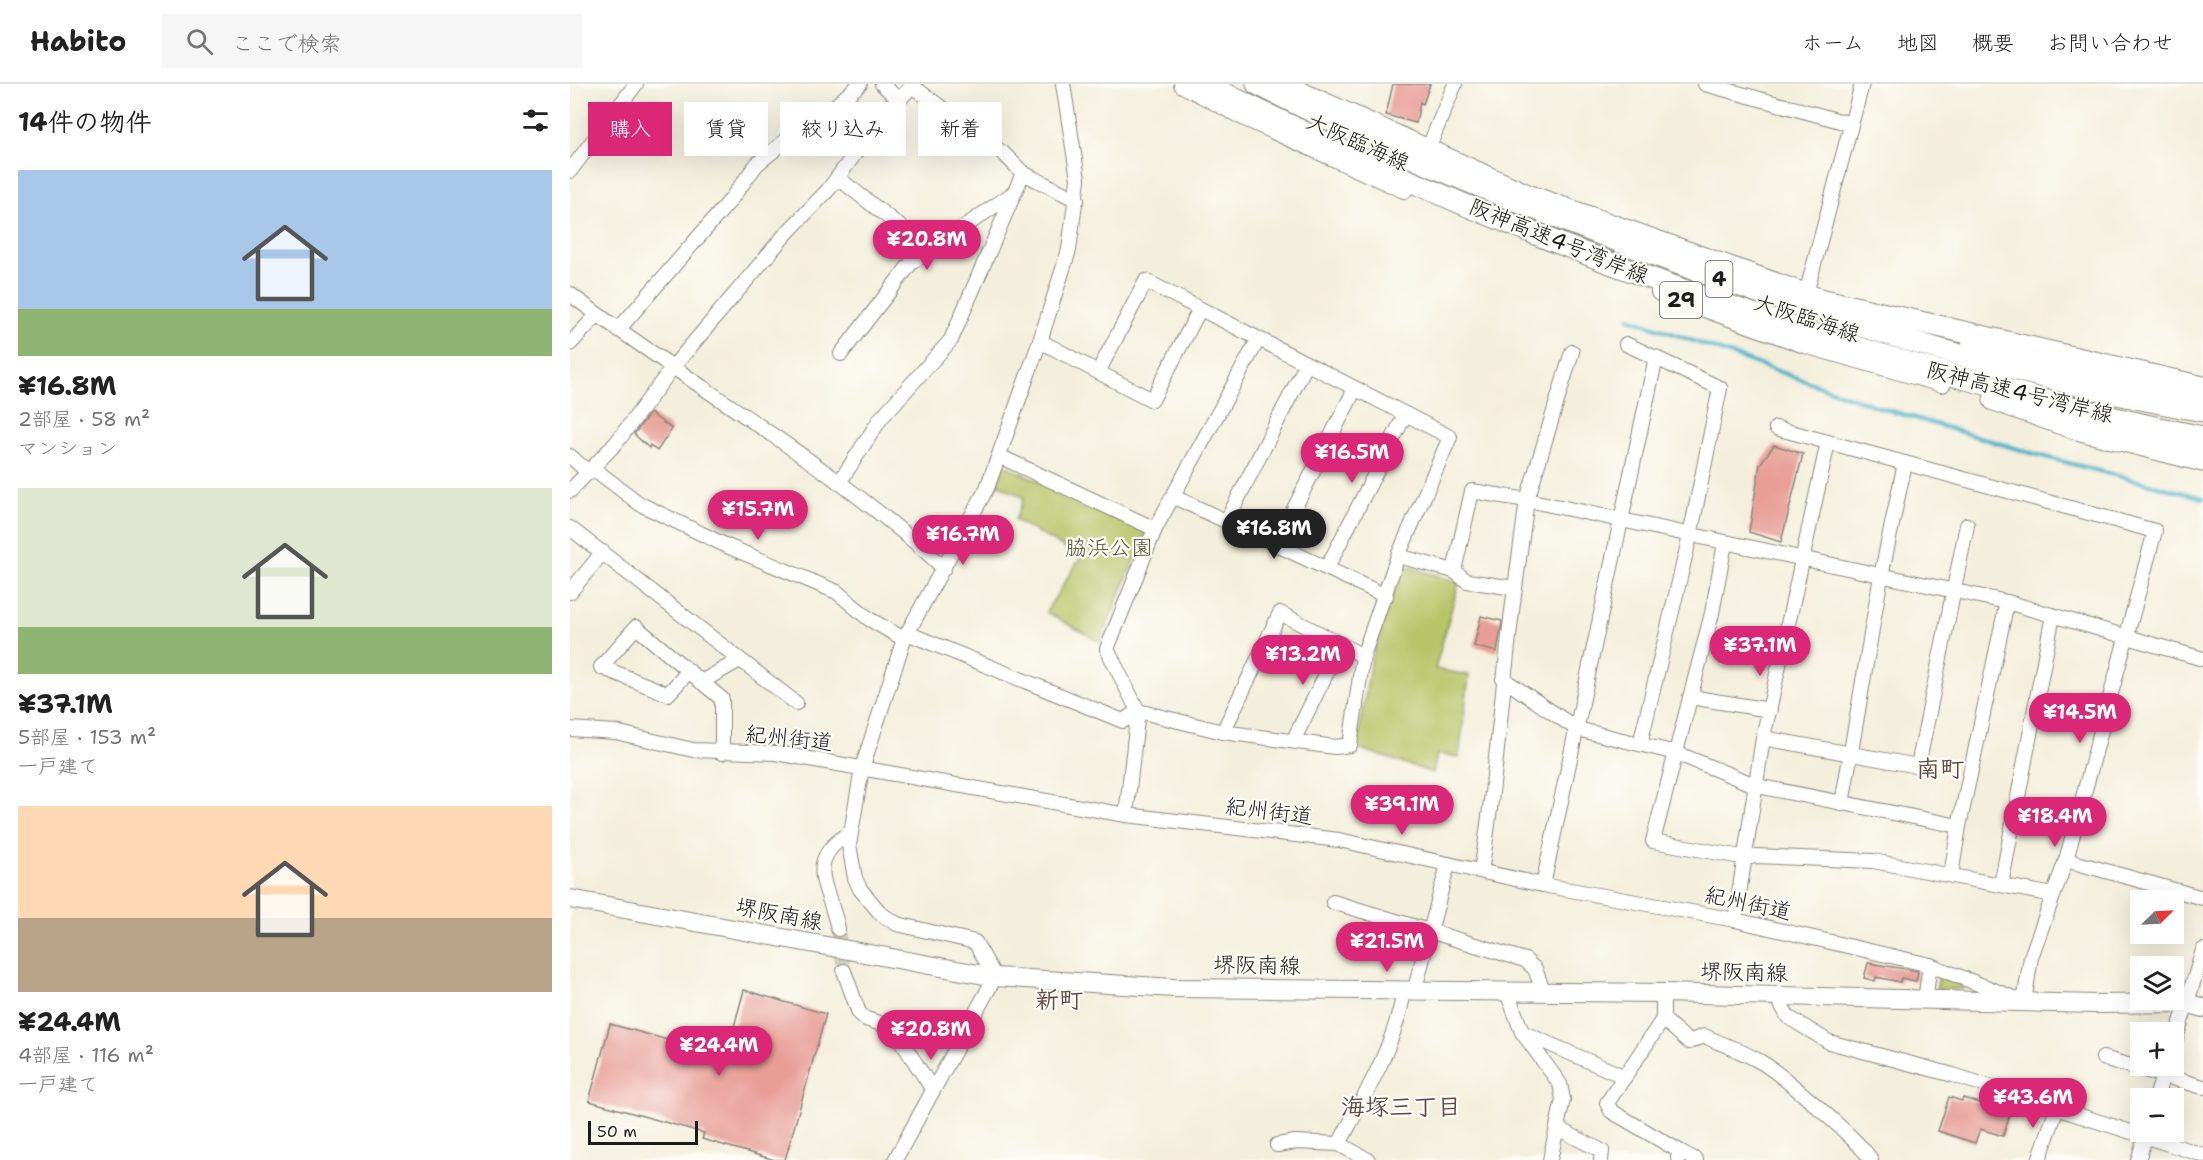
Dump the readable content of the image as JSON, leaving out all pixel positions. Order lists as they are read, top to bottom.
{
  "streets": {
    "highway": ["阪神高速4号湾岸線", "4"],
    "main road": ["大阪臨海線", "29", "堺阪南線"],
    "street": ["紀州街道"]
  },
  "crossings": [
    ["紀州街道", "堺阪南線"]
  ],
  "districts": ["南町", "新町", "海塚三丁目"],
  "parks": ["脇浜公園"],
  "scale_bar": "50 m",
  "north": "top right",
  "page": {
    "header": "Habito",
    "search": "ここで検索",
    "nav": [
      "ホーム",
      "地図",
      "概要",
      "お問い合わせ"
    ],
    "heading": "14件の物件",
    "chip": [
      "購入",
      "賃貸",
      "絞り込み",
      "新着"
    ],
    "list": [
      {
        "name": "¥16.8M",
        "note": "2部屋 · 58 m² · マンション"
      },
      {
        "name": "¥37.1M",
        "note": "5部屋 · 153 m² · 一戸建て"
      },
      {
        "name": "¥24.4M",
        "note": "4部屋 · 116 m² · 一戸建て"
      }
    ],
    "price": [
      "¥20.8M",
      "¥16.5M",
      "¥15.7M",
      "¥16.8M",
      "¥16.7M",
      "¥37.1M",
      "¥13.2M",
      "¥14.5M",
      "¥39.1M",
      "¥18.4M",
      "¥21.5M",
      "¥20.8M",
      "¥24.4M",
      "¥43.6M"
    ],
    "map_buttons": ["+", "−"],
    "scale": "50 m"
  }
}
